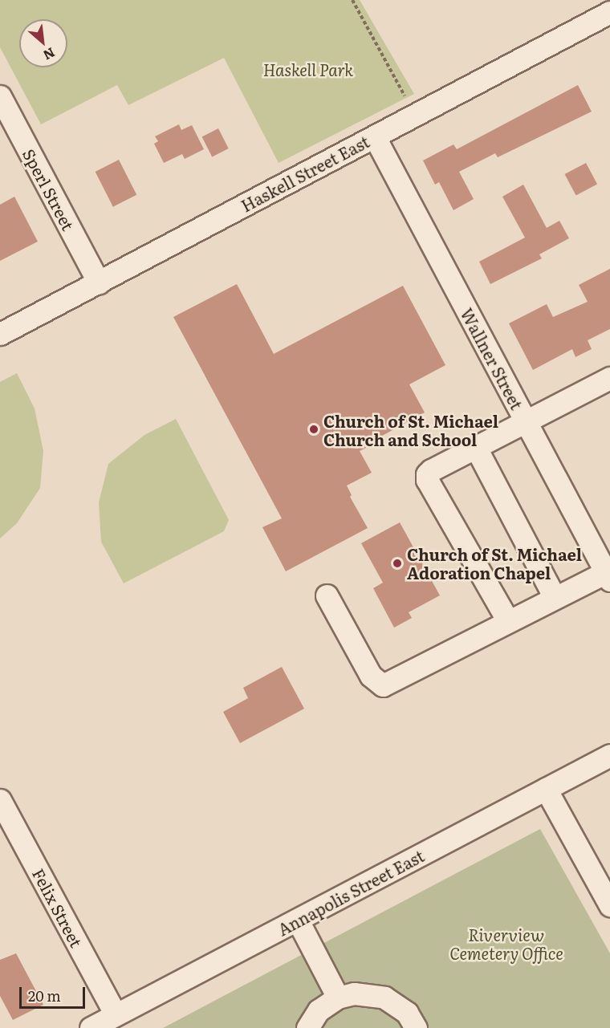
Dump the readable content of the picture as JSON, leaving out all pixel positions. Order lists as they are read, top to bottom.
{
  "streets": {
    "street": [
      "Haskell Street East",
      "Sperl Street",
      "Wallner Street",
      "Annapolis Street East",
      "Felix Street"
    ]
  },
  "crossings": [
    ["Haskell Street East", "Sperl Street"],
    ["Haskell Street East", "Wallner Street"],
    ["Annapolis Street East", "Felix Street"]
  ],
  "parks": ["Haskell Park", "Riverview Cemetery Office"],
  "places": ["Church of St. Michael Church and School", "Church of St. Michael Adoration Chapel"],
  "scale_bar": "20 m",
  "north": "bottom right"
}
